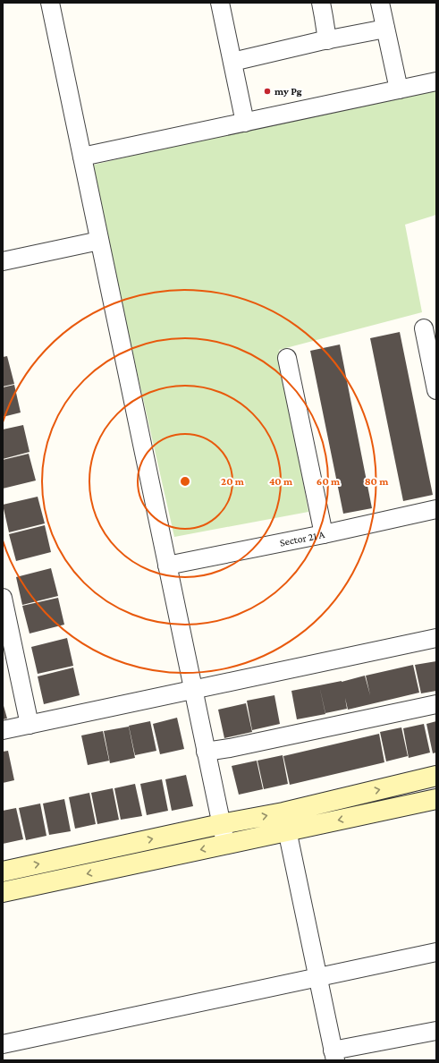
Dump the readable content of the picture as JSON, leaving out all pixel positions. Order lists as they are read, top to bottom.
{
  "streets": {
    "street": ["Sector 21 A"]
  },
  "places": ["my Pg"],
  "rings": [
    "20 m",
    "40 m",
    "60 m",
    "80 m"
  ]
}
